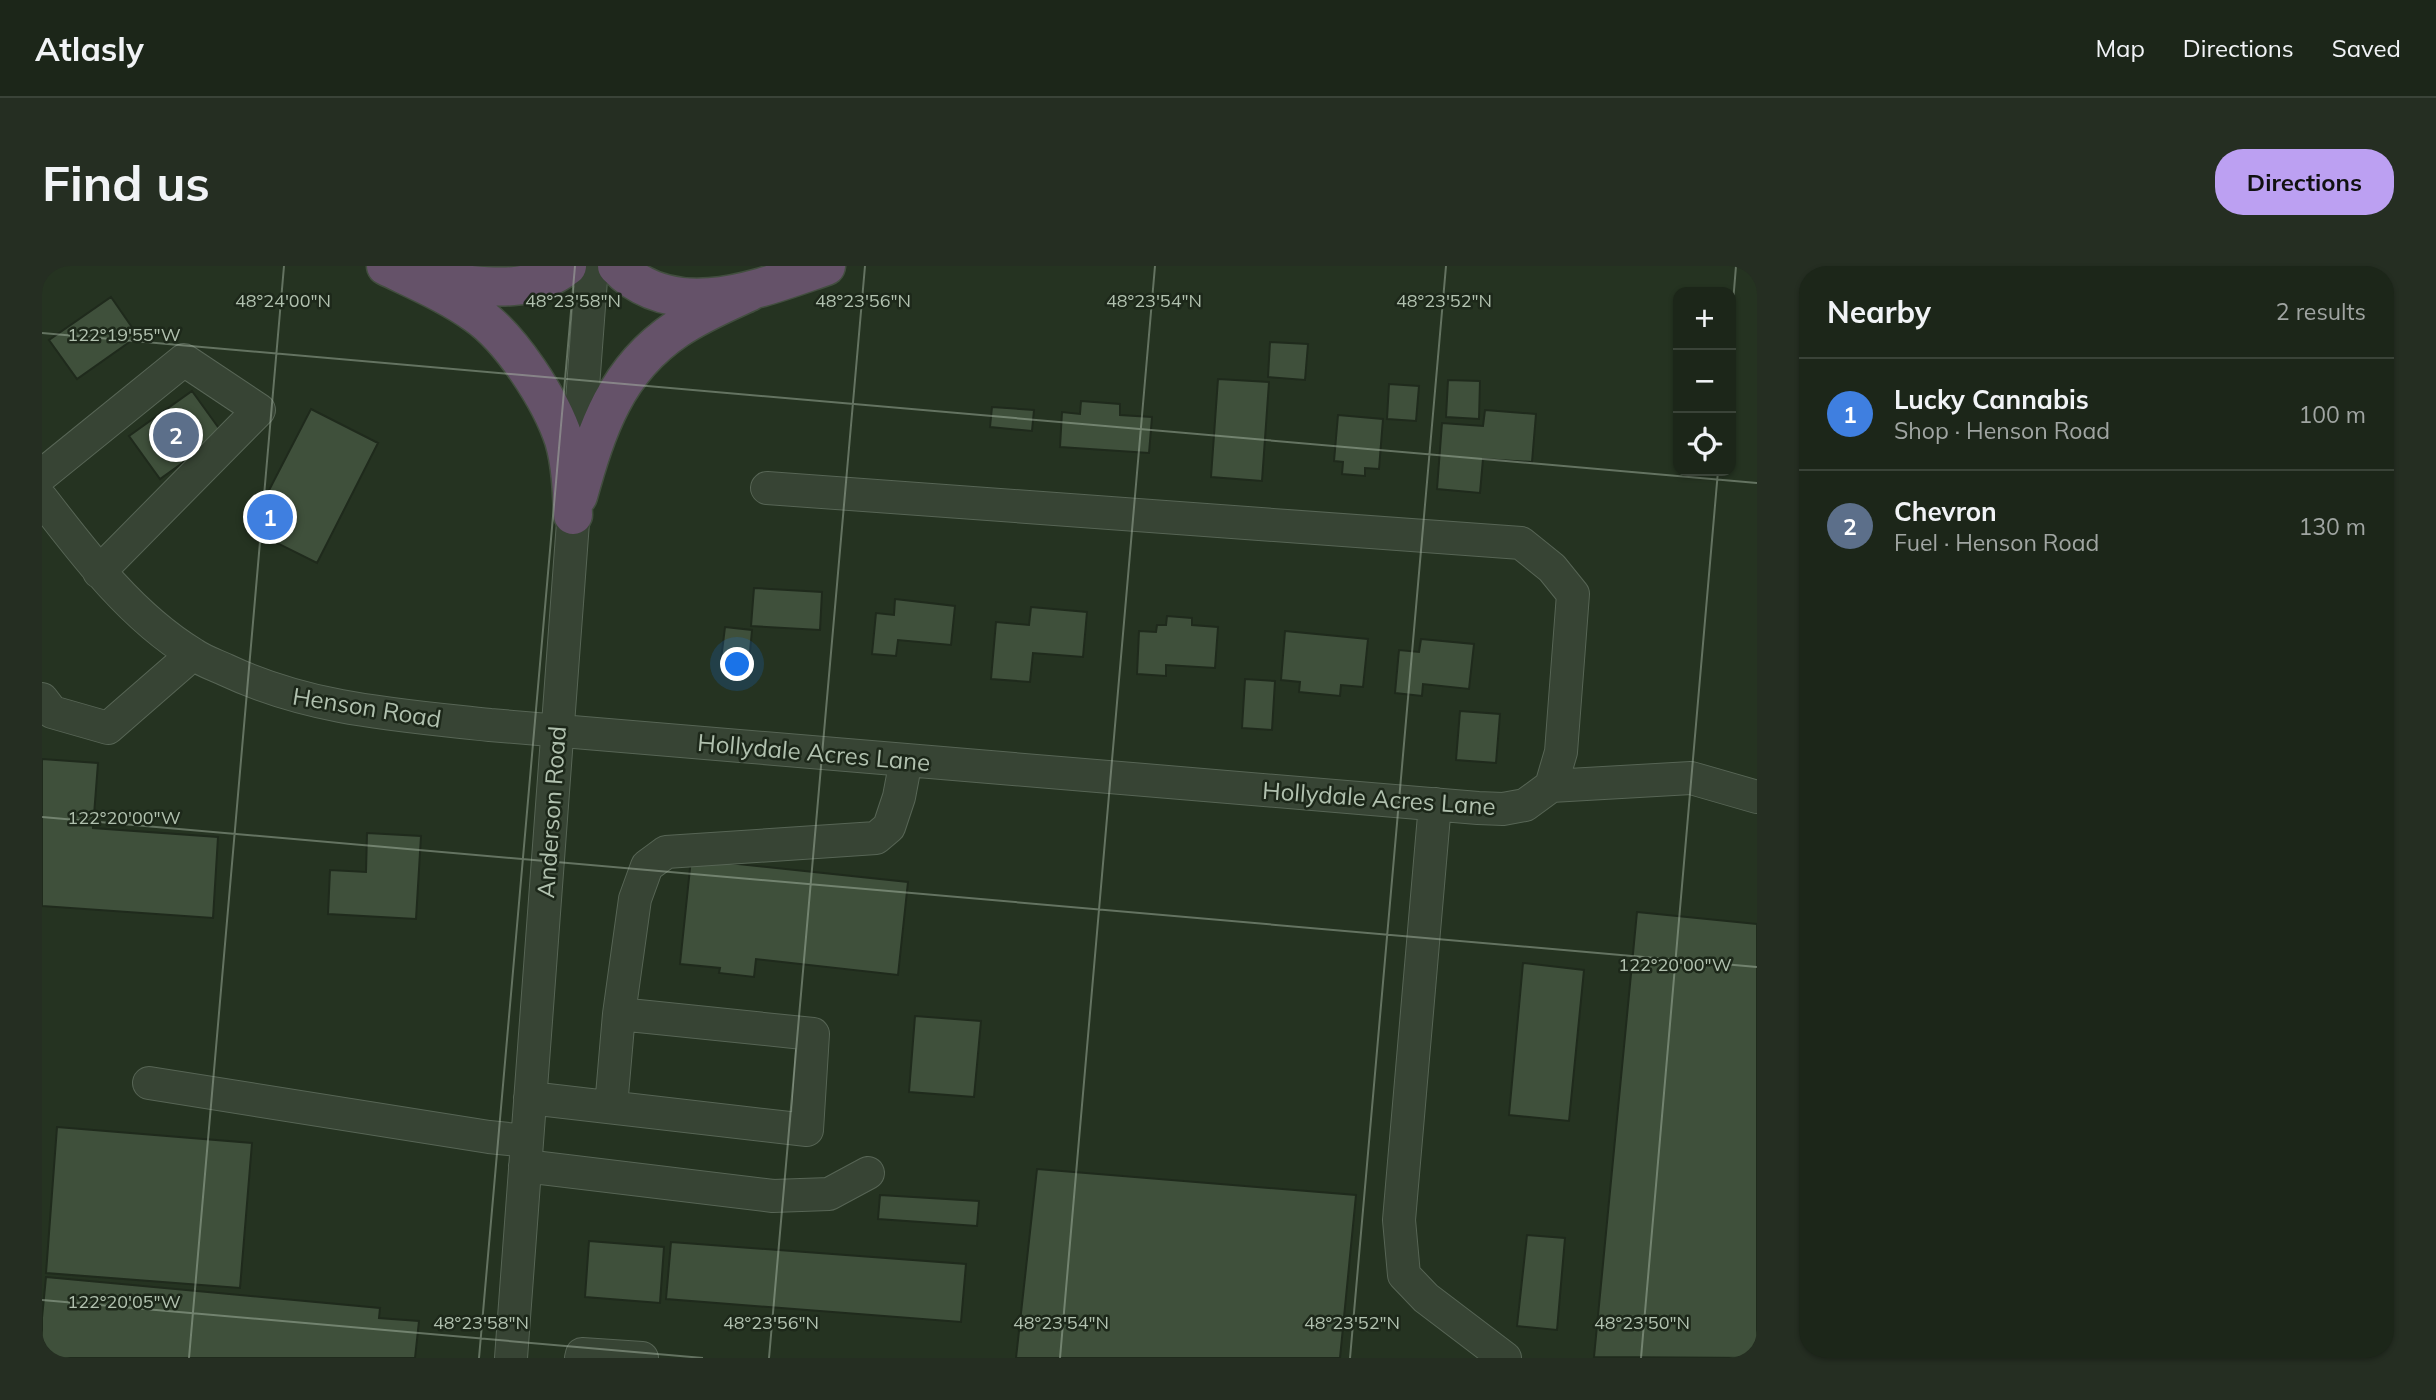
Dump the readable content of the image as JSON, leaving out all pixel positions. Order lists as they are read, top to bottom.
{
  "streets": {
    "street": ["Henson Road", "Hollydale Acres Lane", "Anderson Road"]
  },
  "crossings": [
    ["Henson Road", "Hollydale Acres Lane"],
    ["Henson Road", "Anderson Road"],
    ["Hollydale Acres Lane", "Anderson Road"]
  ],
  "page": {
    "header": "Atlasly",
    "nav": ["Map", "Directions", "Saved"],
    "buttons": "Directions",
    "title": "Find us",
    "heading": ["Nearby", "2 results"],
    "map_buttons": ["+", "−"],
    "list": [
      {
        "mark": "1",
        "name": "Lucky Cannabis",
        "note": "Shop · Henson Road",
        "value": "100 m"
      },
      {
        "mark": "2",
        "name": "Chevron",
        "note": "Fuel · Henson Road",
        "value": "130 m"
      }
    ],
    "pins": ["2", "1"]
  },
  "coordinates": [
    "48°24'00\"N",
    "48°23'58\"N",
    "48°23'56\"N",
    "48°23'54\"N",
    "48°23'52\"N",
    "122°19'55\"W",
    "122°20'00\"W",
    "122°20'05\"W",
    "48°23'50\"N"
  ]
}
